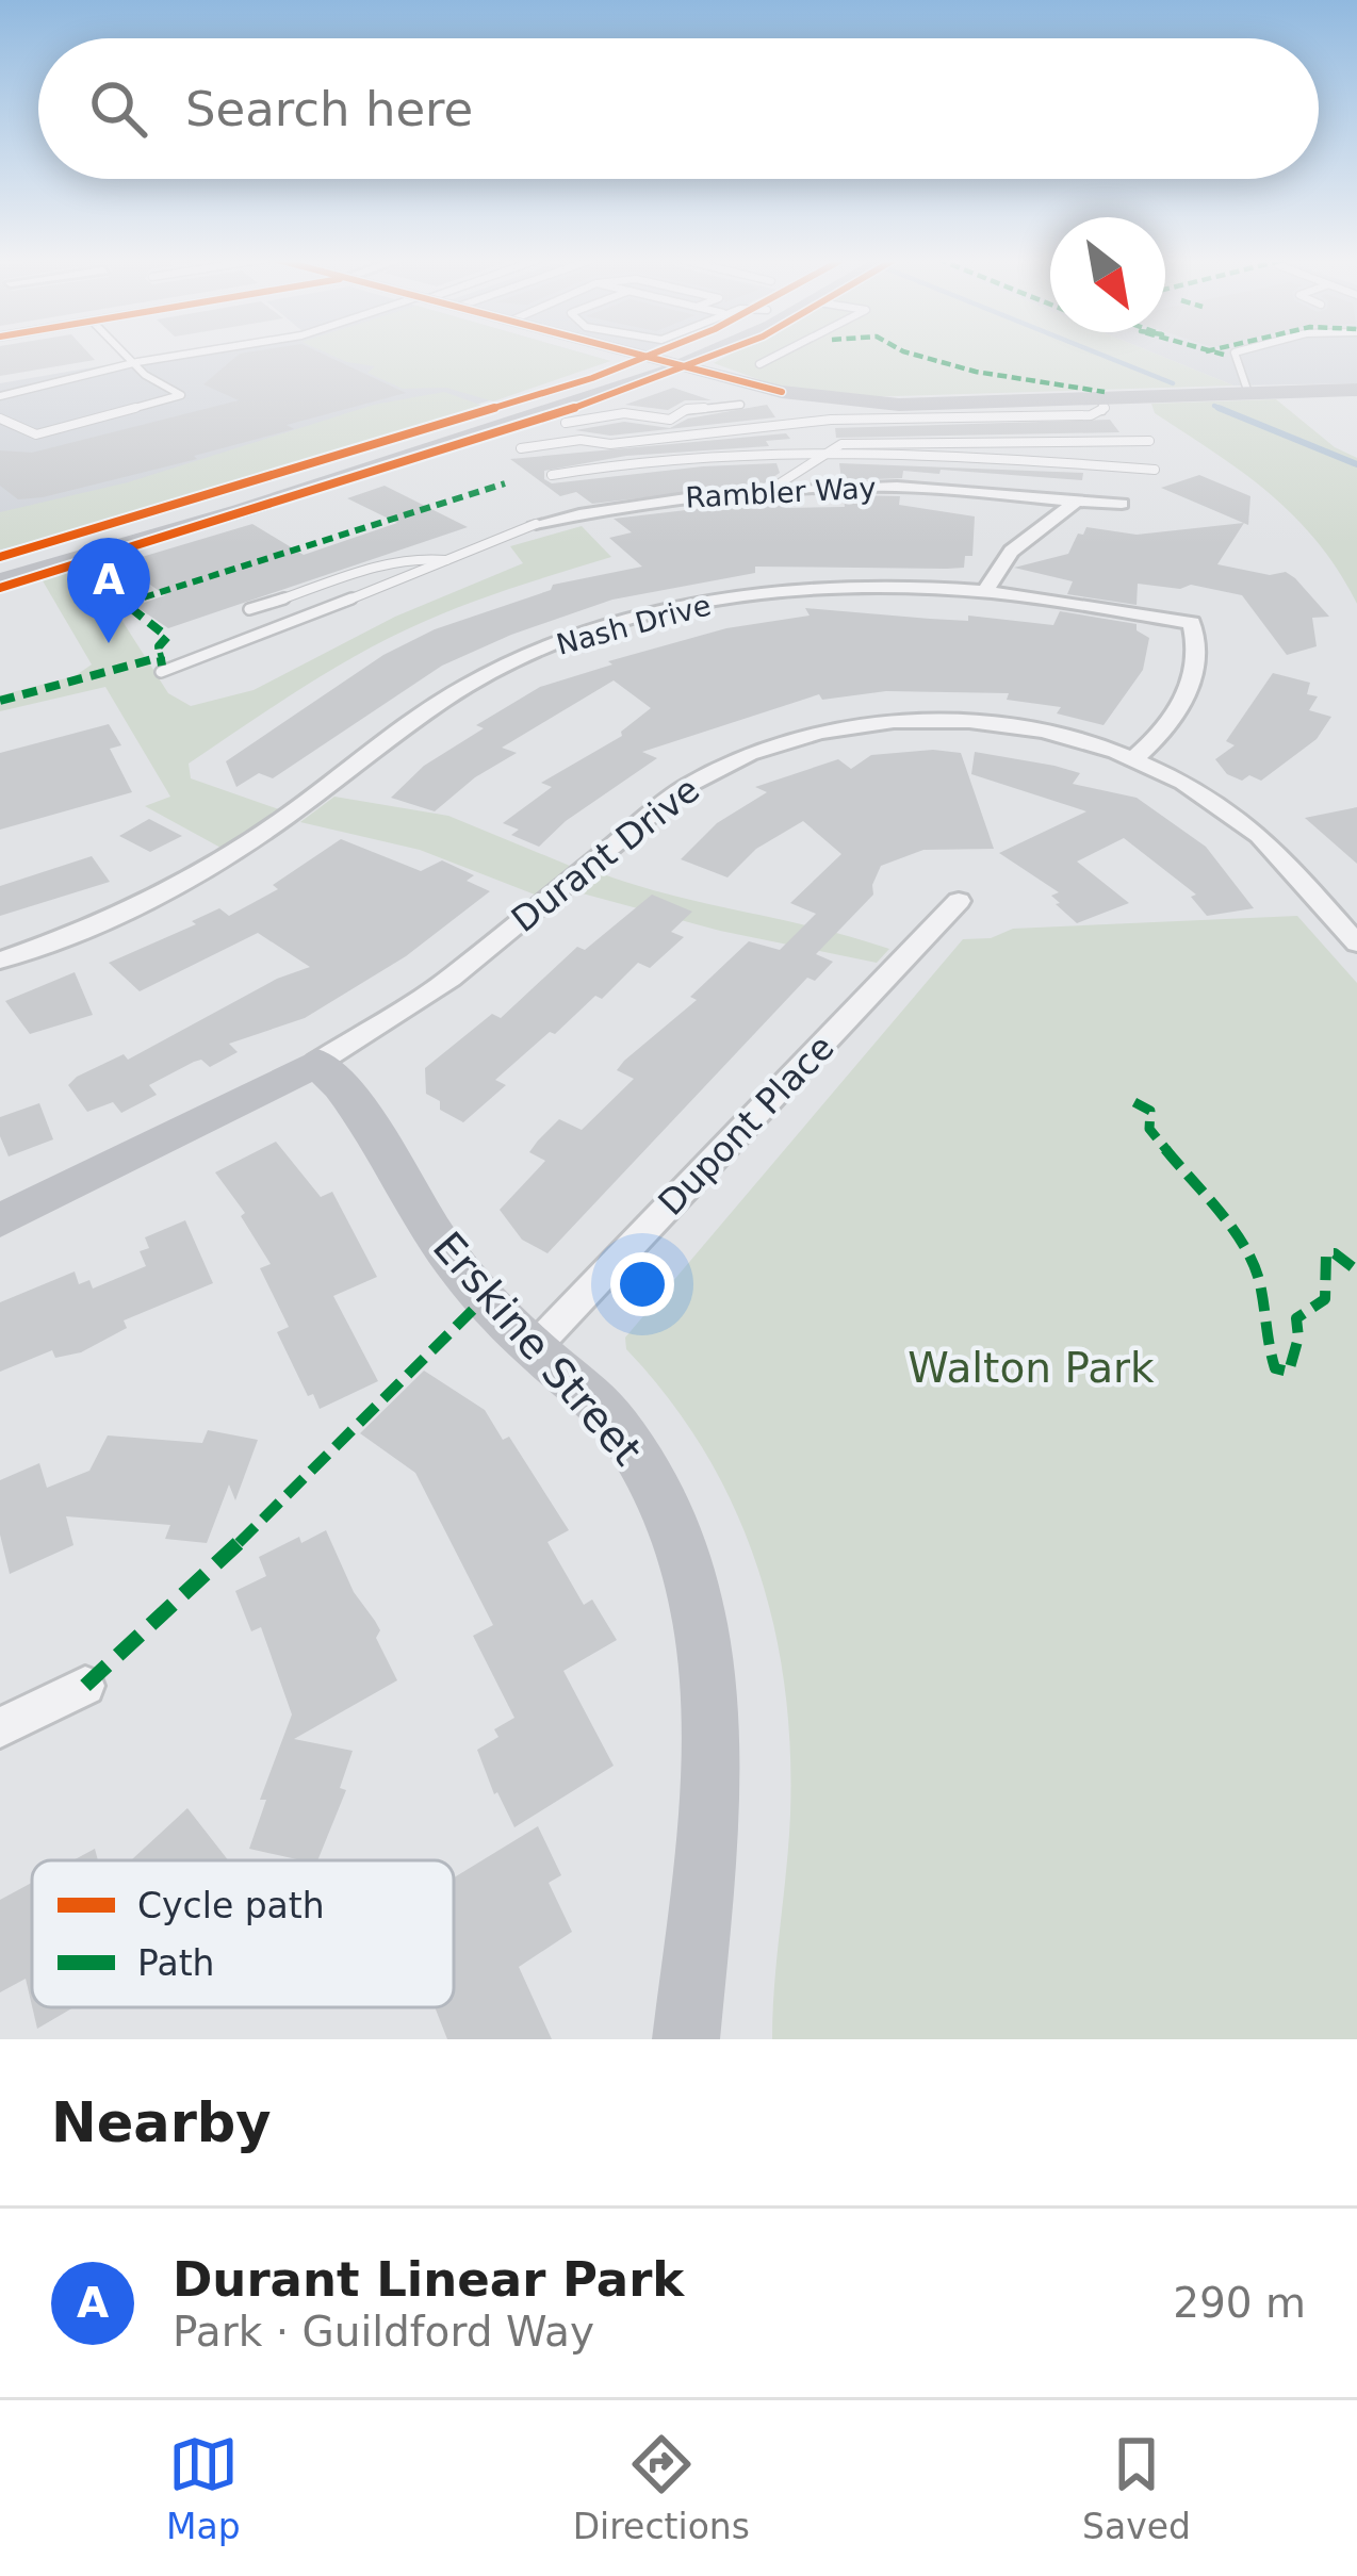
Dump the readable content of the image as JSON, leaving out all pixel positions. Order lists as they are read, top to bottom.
{
  "streets": {
    "street": [
      "Rambler Way",
      "Nash Drive",
      "Durant Drive",
      "Dupont Place",
      "Erskine Street"
    ]
  },
  "crossings": [
    ["Nash Drive", "Durant Drive"],
    ["Durant Drive", "Erskine Street"],
    ["Dupont Place", "Erskine Street"]
  ],
  "parks": ["Walton Park"],
  "legend": ["Cycle path", "Path"],
  "north": "bottom right",
  "page": {
    "search": "Search here",
    "pins": "A",
    "heading": "Nearby",
    "list": [
      {
        "mark": "A",
        "name": "Durant Linear Park",
        "note": "Park · Guildford Way",
        "value": "290 m"
      }
    ],
    "nav": ["Map", "Directions", "Saved"]
  }
}
